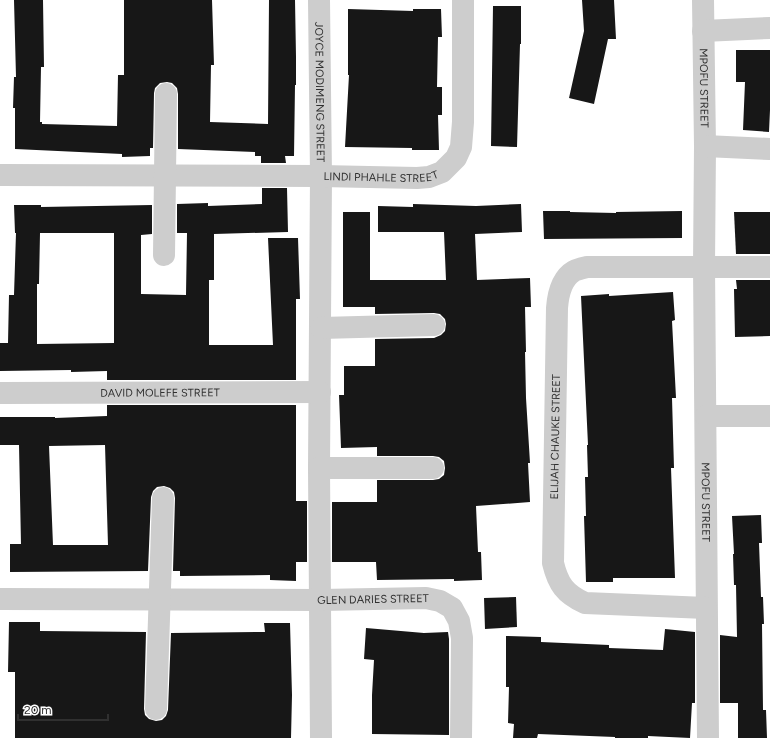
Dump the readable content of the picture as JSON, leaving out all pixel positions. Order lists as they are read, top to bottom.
{
  "streets": {
    "street": [
      "MPOFU STREET",
      "JOYCE MODIMENG STREET",
      "LINDI PHAHLE STREET",
      "DAVID MOLEFE STREET",
      "ELIJAH CHAUKE STREET",
      "GLEN DARIES STREET"
    ]
  },
  "crossings": [
    ["MPOFU STREET", "ELIJAH CHAUKE STREET"],
    ["JOYCE MODIMENG STREET", "LINDI PHAHLE STREET"],
    ["JOYCE MODIMENG STREET", "DAVID MOLEFE STREET"],
    ["JOYCE MODIMENG STREET", "GLEN DARIES STREET"]
  ],
  "scale_bar": "20 m"
}
